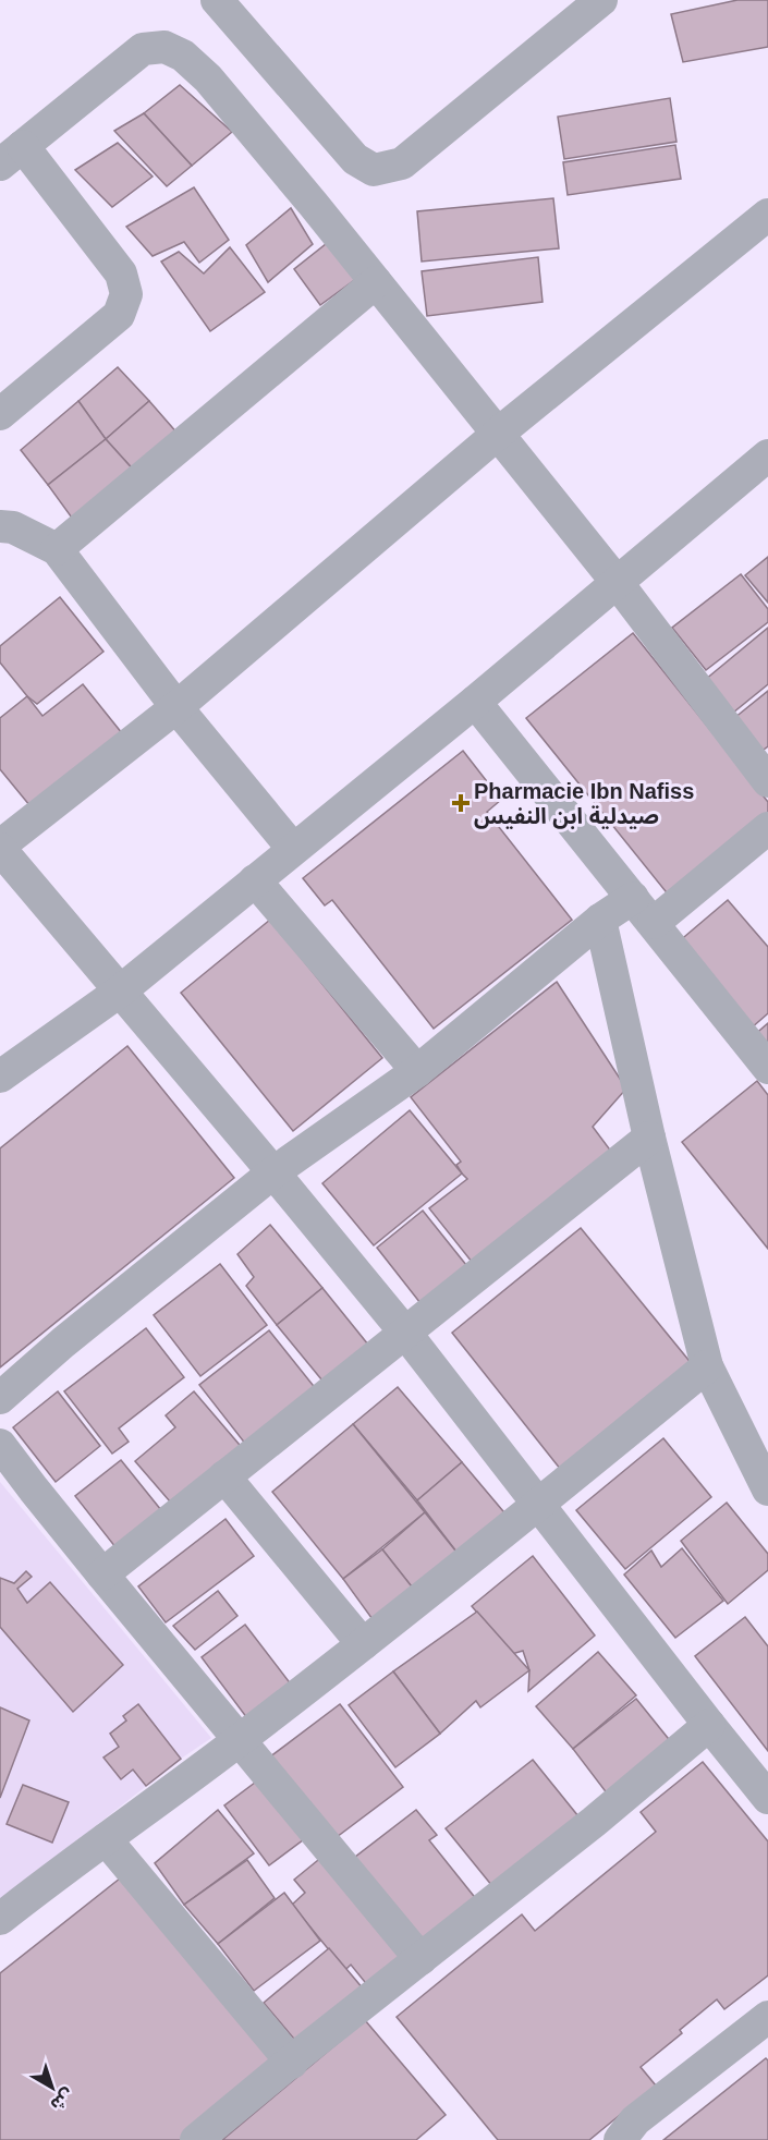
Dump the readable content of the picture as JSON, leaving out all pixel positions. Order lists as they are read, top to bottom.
{
  "places": {
    "health": ["Pharmacie Ibn Nafiss صيدلية ابن النفيس"]
  },
  "north": "bottom right"
}
